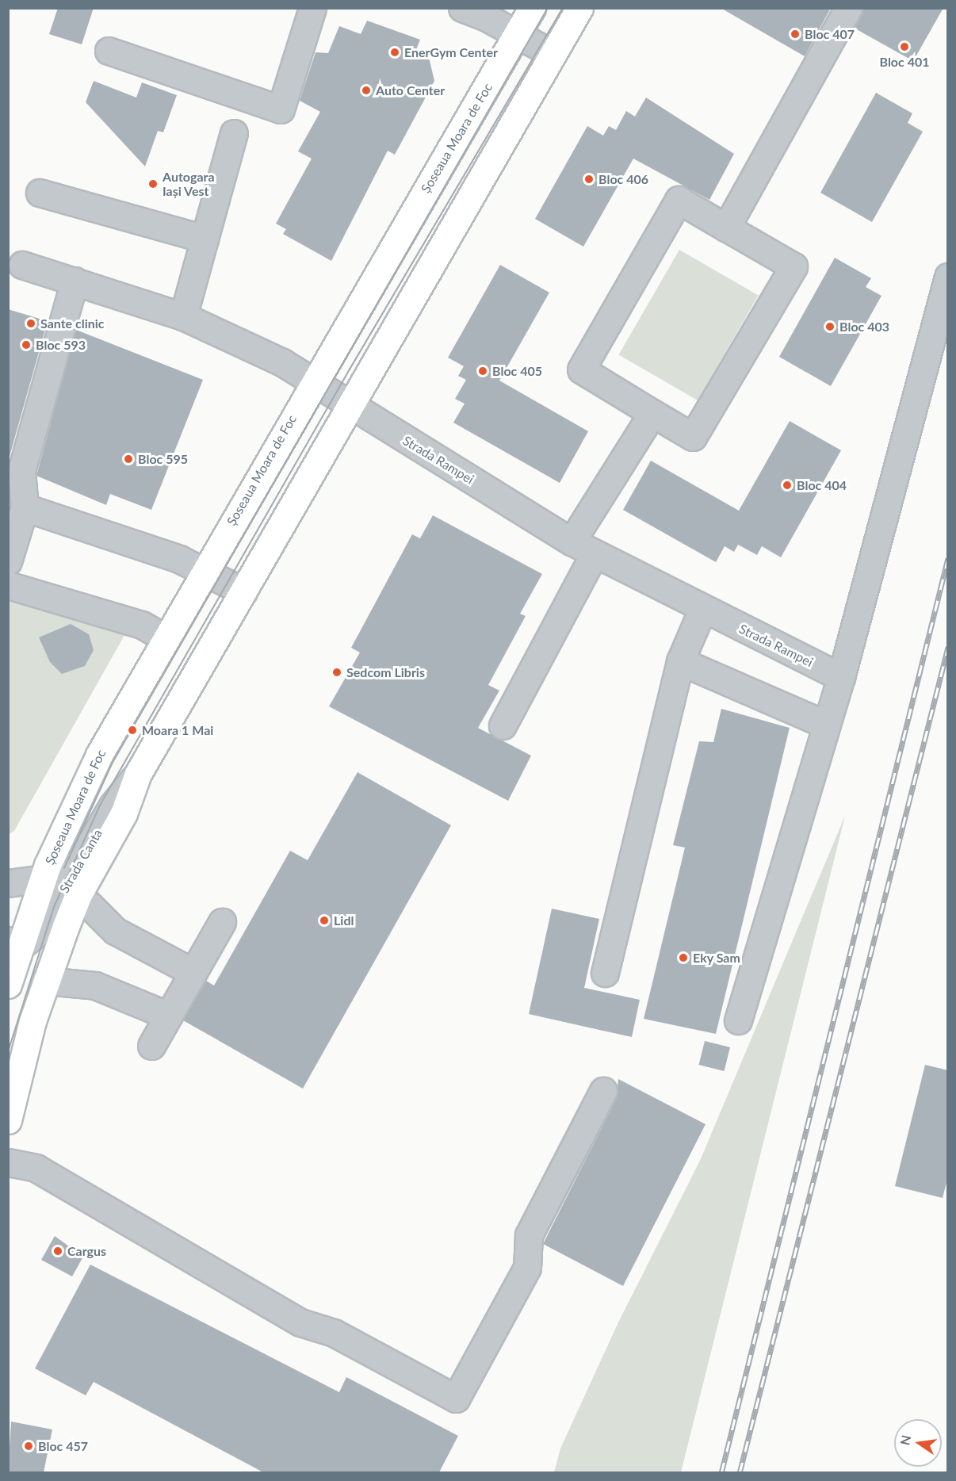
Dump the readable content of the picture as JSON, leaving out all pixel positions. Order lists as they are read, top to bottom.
{
  "streets": {
    "main road": ["Șoseaua Moara de Foc"],
    "street": ["Strada Rampei", "Strada Canta"]
  },
  "crossings": [
    ["Șoseaua Moara de Foc", "Strada Rampei"],
    ["Șoseaua Moara de Foc", "Strada Canta"]
  ],
  "places": [
    "Bloc 407",
    "Bloc 401",
    "EnerGym Center",
    "Auto Center",
    "Bloc 406",
    "Autogara Iași Vest",
    "Sante clinic",
    "Bloc 403",
    "Bloc 593",
    "Bloc 405",
    "Bloc 595",
    "Bloc 404",
    "Sedcom Libris",
    "Moara 1 Mai",
    "Lidl",
    "Eky Sam",
    "Cargus",
    "Bloc 457"
  ],
  "north": "left"
}
